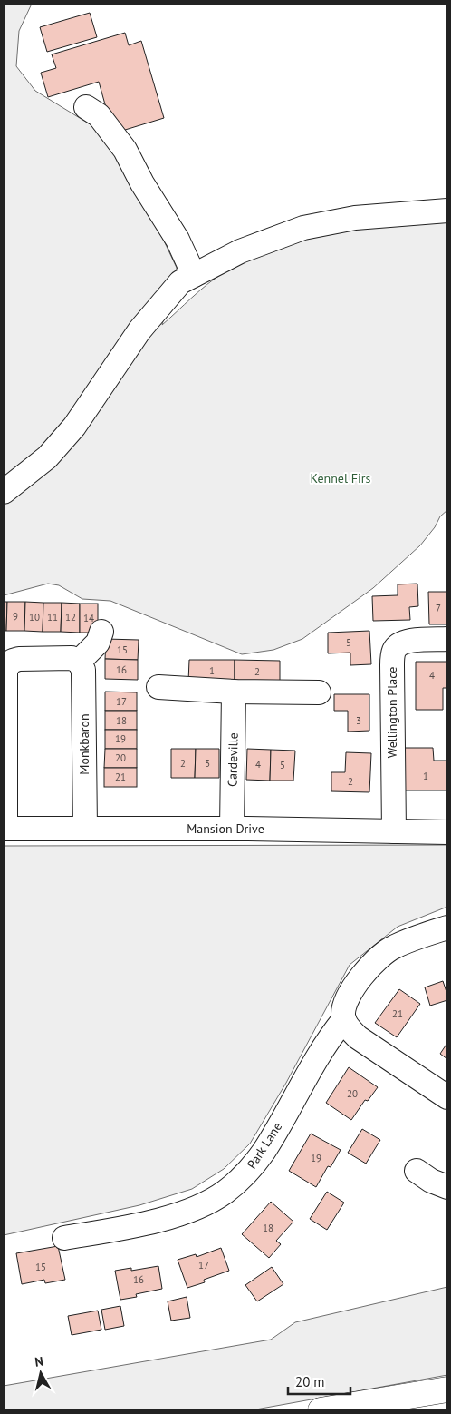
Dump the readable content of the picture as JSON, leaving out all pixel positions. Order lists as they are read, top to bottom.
{
  "streets": {
    "street": [
      "Wellington Place",
      "Monkbaron",
      "Cardeville",
      "Mansion Drive",
      "Park Lane"
    ]
  },
  "crossings": [
    ["Wellington Place", "Mansion Drive"],
    ["Monkbaron", "Mansion Drive"],
    ["Cardeville", "Mansion Drive"]
  ],
  "parks": ["Kennel Firs"],
  "house_numbers": [
    "7",
    "9",
    "10",
    "11",
    "12",
    "14",
    "5",
    "15",
    "16",
    "1",
    "2",
    "4",
    "17",
    "18",
    "3",
    "19",
    "20",
    "2",
    "3",
    "4",
    "5",
    "1",
    "21",
    "2",
    "21",
    "20",
    "19",
    "18",
    "17",
    "15",
    "16"
  ],
  "scale_bar": "20 m",
  "north": "top"
}
